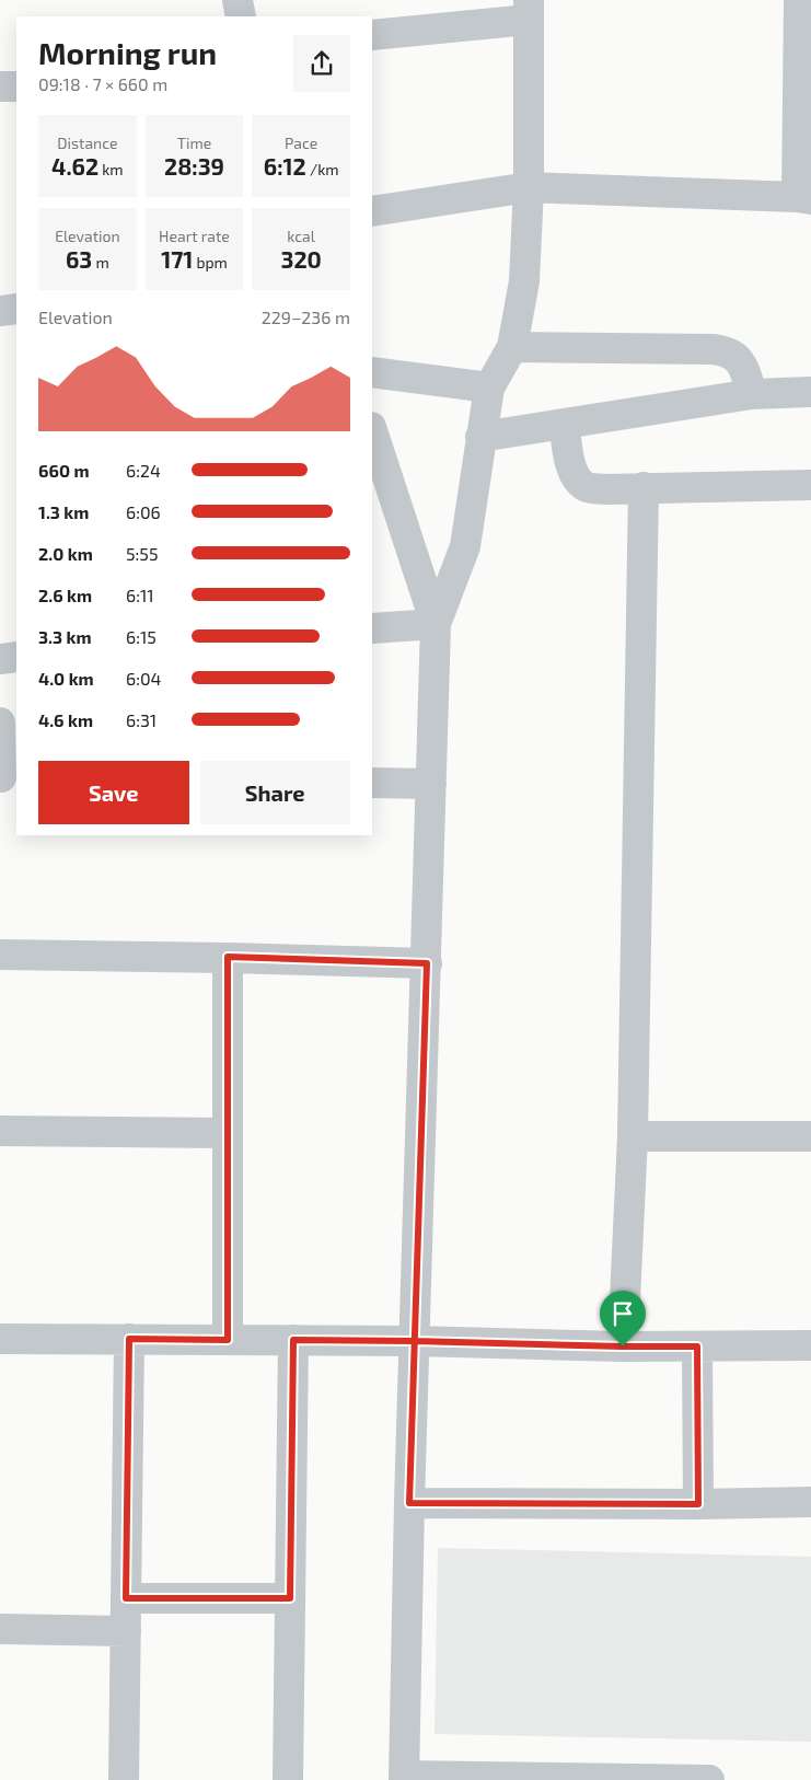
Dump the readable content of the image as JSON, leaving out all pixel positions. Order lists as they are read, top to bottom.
{
  "page": {
    "heading": ["Morning run", "09:18 · 7 × 660 m"],
    "stats": [
      ["Distance", "4.62 km"],
      ["Time", "28:39"],
      ["Pace", "6:12 /km"],
      ["Elevation", "63 m"],
      ["Heart rate", "171 bpm"],
      ["kcal", "320"]
    ],
    "chart": ["Elevation", "229–236 m"],
    "list": [
      {
        "name": "660 m",
        "note": "6:24"
      },
      {
        "name": "1.3 km",
        "note": "6:06"
      },
      {
        "name": "2.0 km",
        "note": "5:55"
      },
      {
        "name": "2.6 km",
        "note": "6:11"
      },
      {
        "name": "3.3 km",
        "note": "6:15"
      },
      {
        "name": "4.0 km",
        "note": "6:04"
      },
      {
        "name": "4.6 km",
        "note": "6:31"
      }
    ],
    "buttons": ["Save", "Share"]
  }
}
